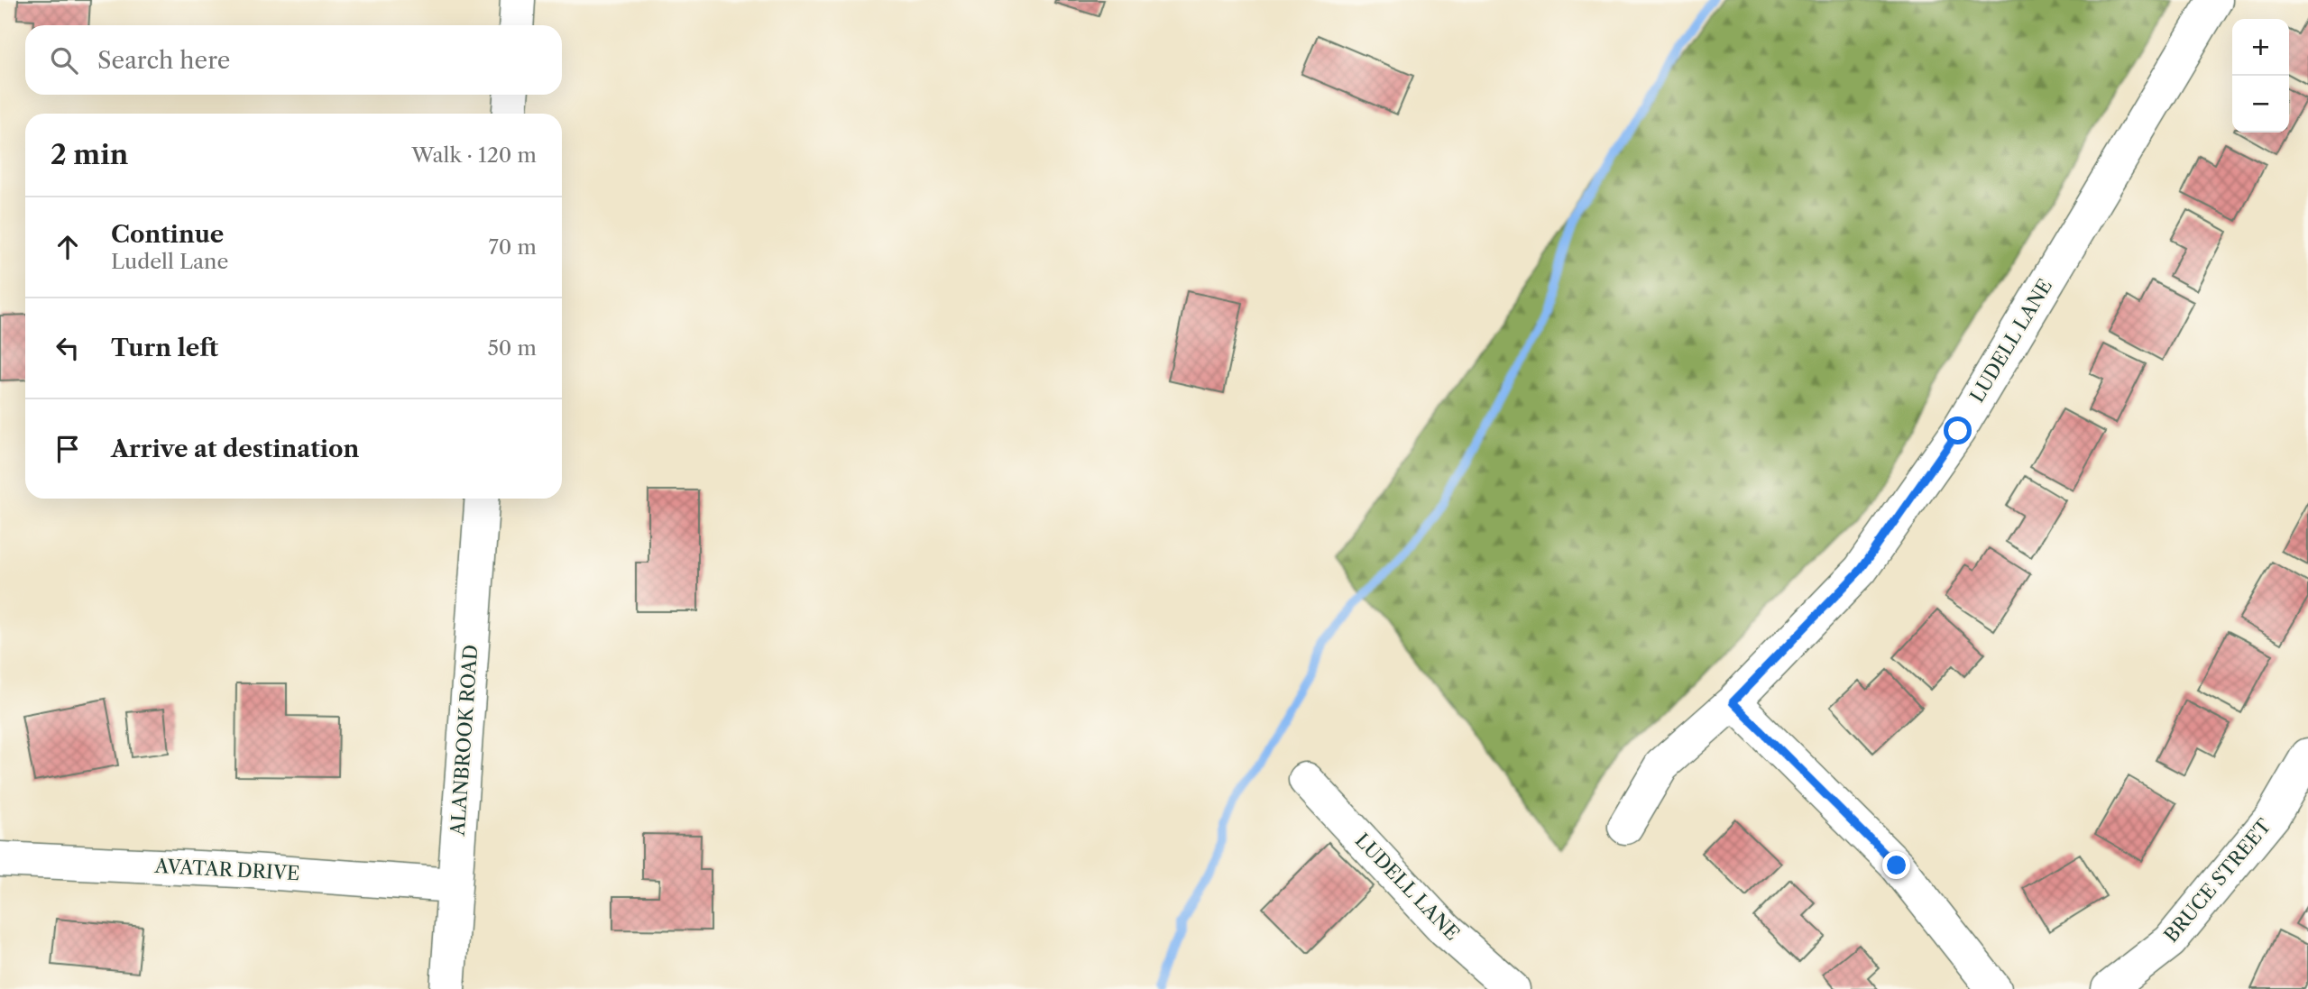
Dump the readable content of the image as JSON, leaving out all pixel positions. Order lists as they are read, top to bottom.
{
  "streets": {
    "street": [
      "LUDELL LANE",
      "ALANBROOK ROAD",
      "AVATAR DRIVE",
      "BRUCE STREET"
    ]
  },
  "crossings": [
    ["ALANBROOK ROAD", "AVATAR DRIVE"]
  ],
  "page": {
    "map_buttons": ["+", "−"],
    "search": "Search here",
    "heading": ["2 min", "Walk · 120 m"],
    "list": [
      ["Continue", "Ludell Lane", "70 m"],
      ["Turn left", "50 m"],
      "Arrive at destination"
    ]
  }
}
